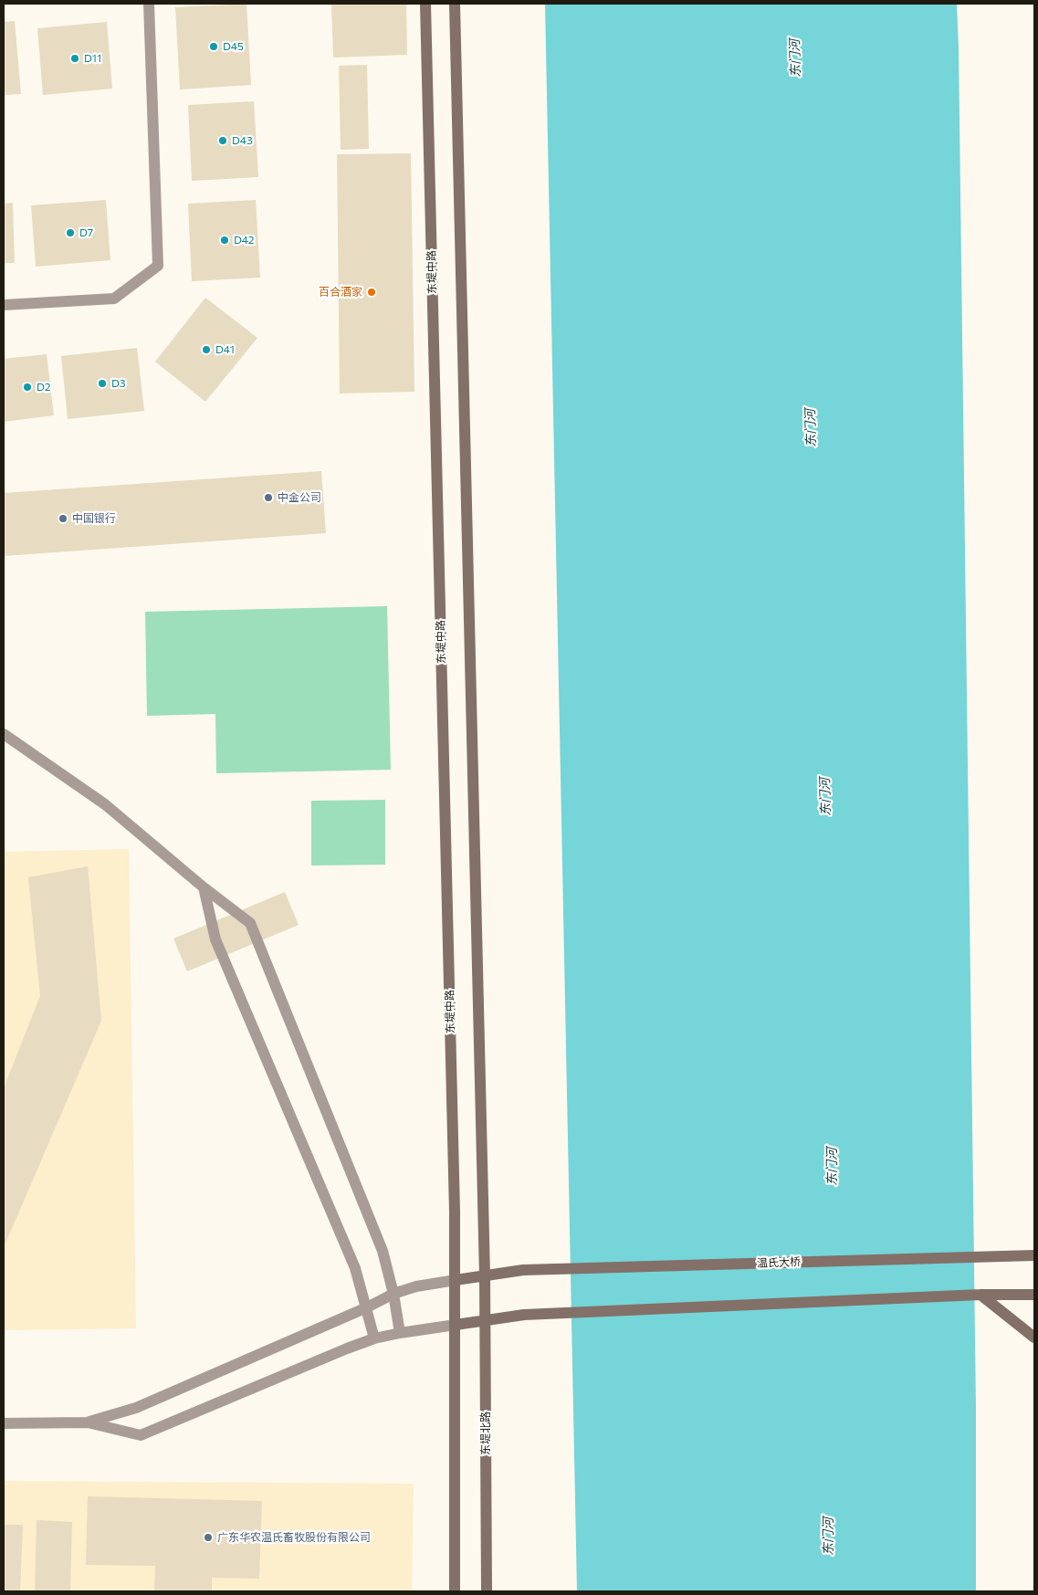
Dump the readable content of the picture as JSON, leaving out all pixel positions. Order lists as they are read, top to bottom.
{
  "streets": {
    "main road": ["东堤中路", "温氏大桥", "东堤北路"]
  },
  "crossings": [
    ["东堤中路", "温氏大桥"],
    ["温氏大桥", "东堤北路"]
  ],
  "water": ["东门河"],
  "places": [
    "D45",
    "D11",
    "D43",
    "D7",
    "D42",
    "百合酒家",
    "D41",
    "D3",
    "D2",
    "中金公司",
    "中国银行",
    "广东华农温氏畜牧股份有限公司"
  ]
}
